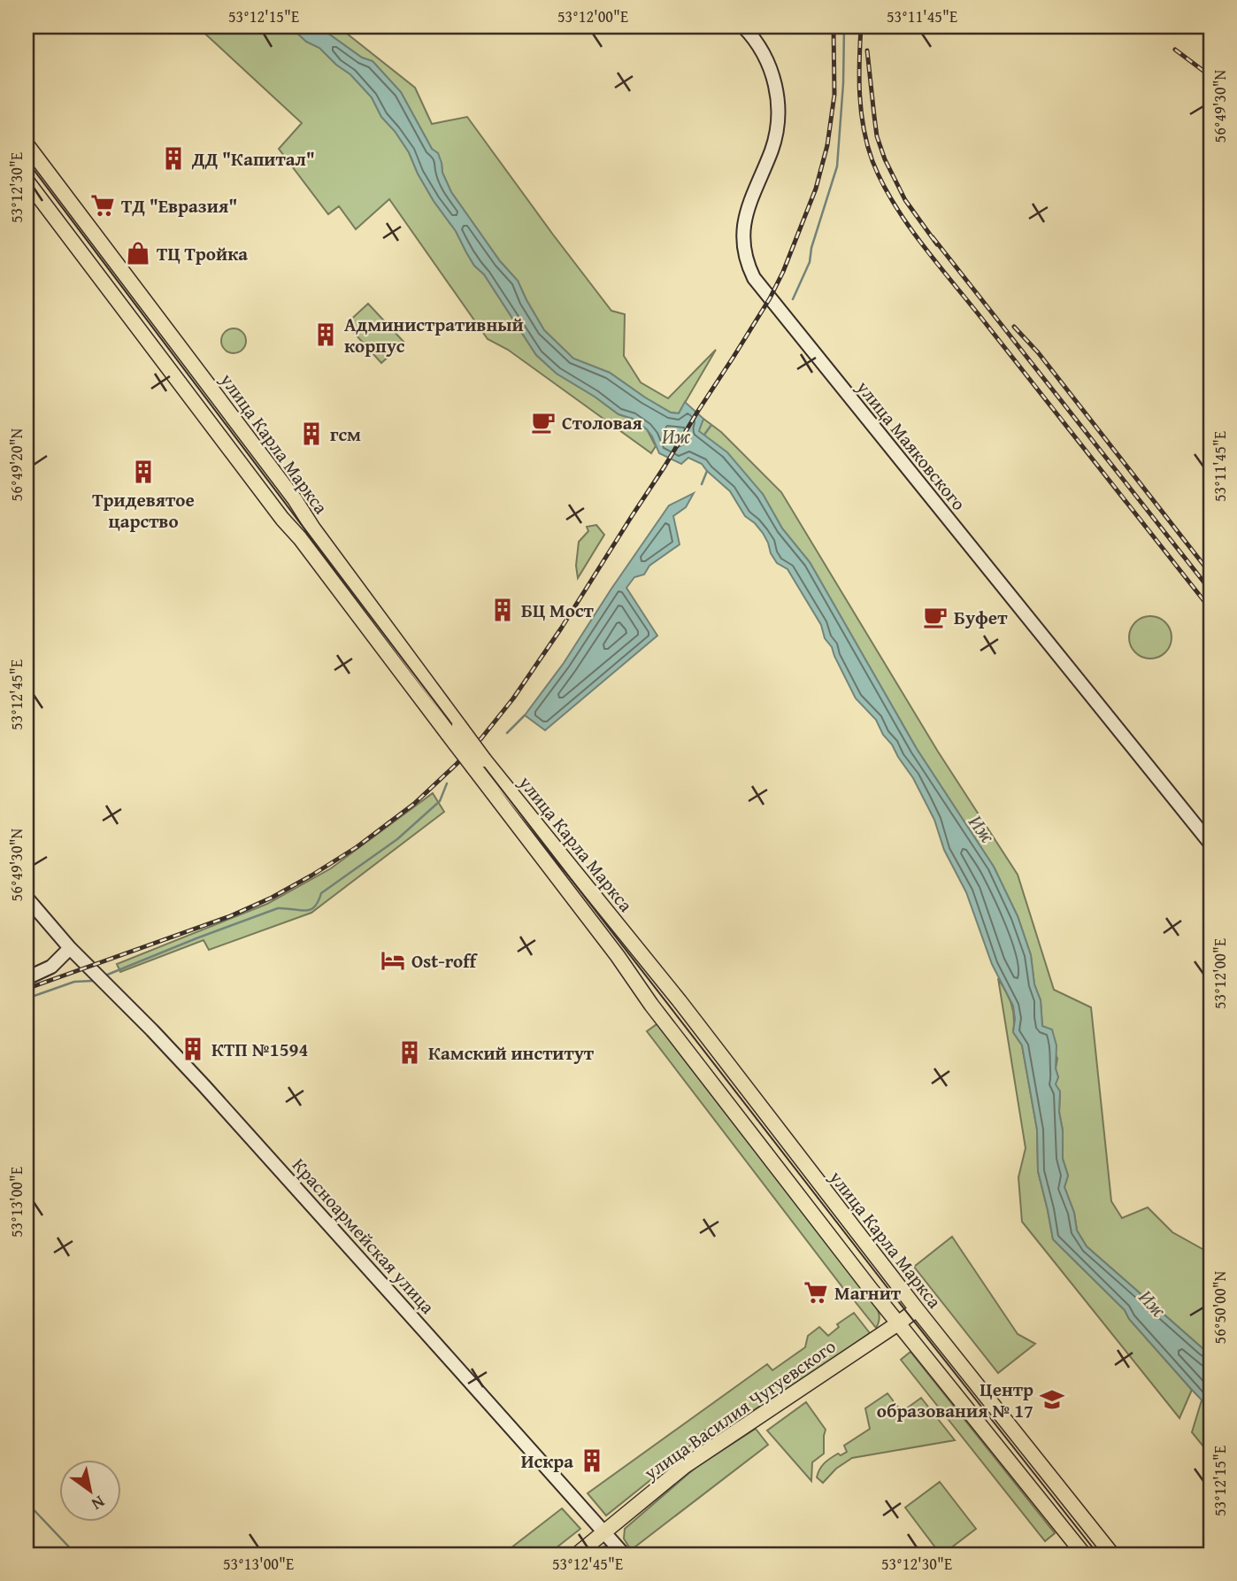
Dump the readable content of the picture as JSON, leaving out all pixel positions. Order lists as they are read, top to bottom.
{
  "streets": {
    "main road": [
      "улица Карла Маркса",
      "улица Маяковского",
      "Красноармейская улица",
      "улица Василия Чугуевского"
    ]
  },
  "crossings": [
    ["улица Карла Маркса", "улица Василия Чугуевского"],
    ["Красноармейская улица", "улица Василия Чугуевского"]
  ],
  "water": ["Иж"],
  "places": {
    "building": [
      "ДД \"Капитал\"",
      "Административный корпус",
      "гсм",
      "Тридевятое царство",
      "БЦ Мост",
      "КТП №1594",
      "Камский институт",
      "Искра"
    ],
    "supermarket": ["ТД \"Евразия\"", "Магнит"],
    "shop": ["ТЦ Тройка"],
    "cafe": ["Столовая", "Буфет"],
    "hotel": ["Ost-roff"],
    "school or university": ["Центр образования № 17"]
  },
  "north": "bottom right",
  "coordinates": [
    "53°12'15\"E",
    "53°12'00\"E",
    "53°11'45\"E",
    "56°49'30\"N",
    "53°12'30\"E",
    "56°49'20\"N",
    "53°12'45\"E",
    "53°13'00\"E",
    "56°50'00\"N"
  ]
}
